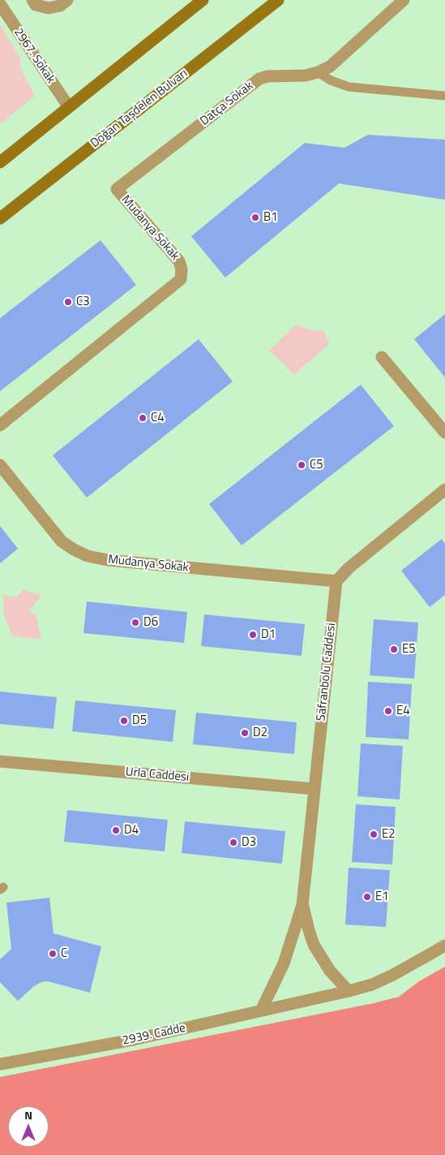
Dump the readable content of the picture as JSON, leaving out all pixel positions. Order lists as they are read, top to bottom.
{
  "streets": {
    "main road": ["Doğan Taşdelen Bulvarı"],
    "street": [
      "2967. Sokak",
      "Datça Sokak",
      "Mudanya Sokak",
      "Safranbolu Caddesi",
      "Urla Caddesi",
      "2939. Cadde"
    ]
  },
  "crossings": [
    ["Datça Sokak", "Mudanya Sokak"],
    ["Mudanya Sokak", "Safranbolu Caddesi"],
    ["Safranbolu Caddesi", "Urla Caddesi"],
    ["Safranbolu Caddesi", "2939. Cadde"]
  ],
  "places": [
    "B1",
    "C3",
    "C4",
    "C5",
    "D6",
    "D1",
    "E5",
    "E4",
    "D5",
    "D2",
    "D4",
    "E2",
    "D3",
    "E1",
    "C"
  ],
  "north": "top"
}
